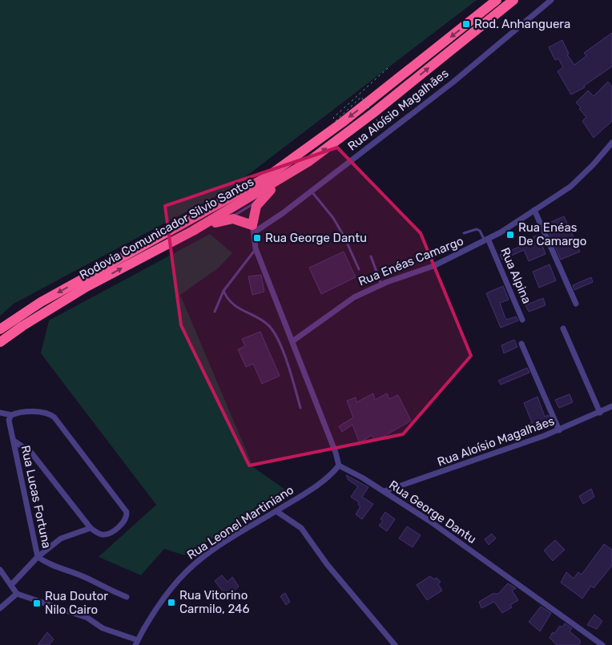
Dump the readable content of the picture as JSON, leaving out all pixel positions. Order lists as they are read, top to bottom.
{
  "streets": {
    "highway": ["Rodovia Comunicador Silvio Santos"],
    "street": [
      "Rua Aloísio Magalhães",
      "Rua Enéas Camargo",
      "Rua Alpina",
      "Rua Lucas Fortuna",
      "Rua George Dantu",
      "Rua Leonel Martiniano"
    ]
  },
  "crossings": [
    ["Rua Aloísio Magalhães", "Rua George Dantu"],
    ["Rua Enéas Camargo", "Rua Alpina"],
    ["Rua George Dantu", "Rua Leonel Martiniano"]
  ],
  "places": {
    "transit": [
      "Rod. Anhanguera",
      "Rua Enéas De Camargo",
      "Rua George Dantu",
      "Rua Vitorino Carmilo, 246",
      "Rua Doutor Nilo Cairo"
    ]
  }
}
